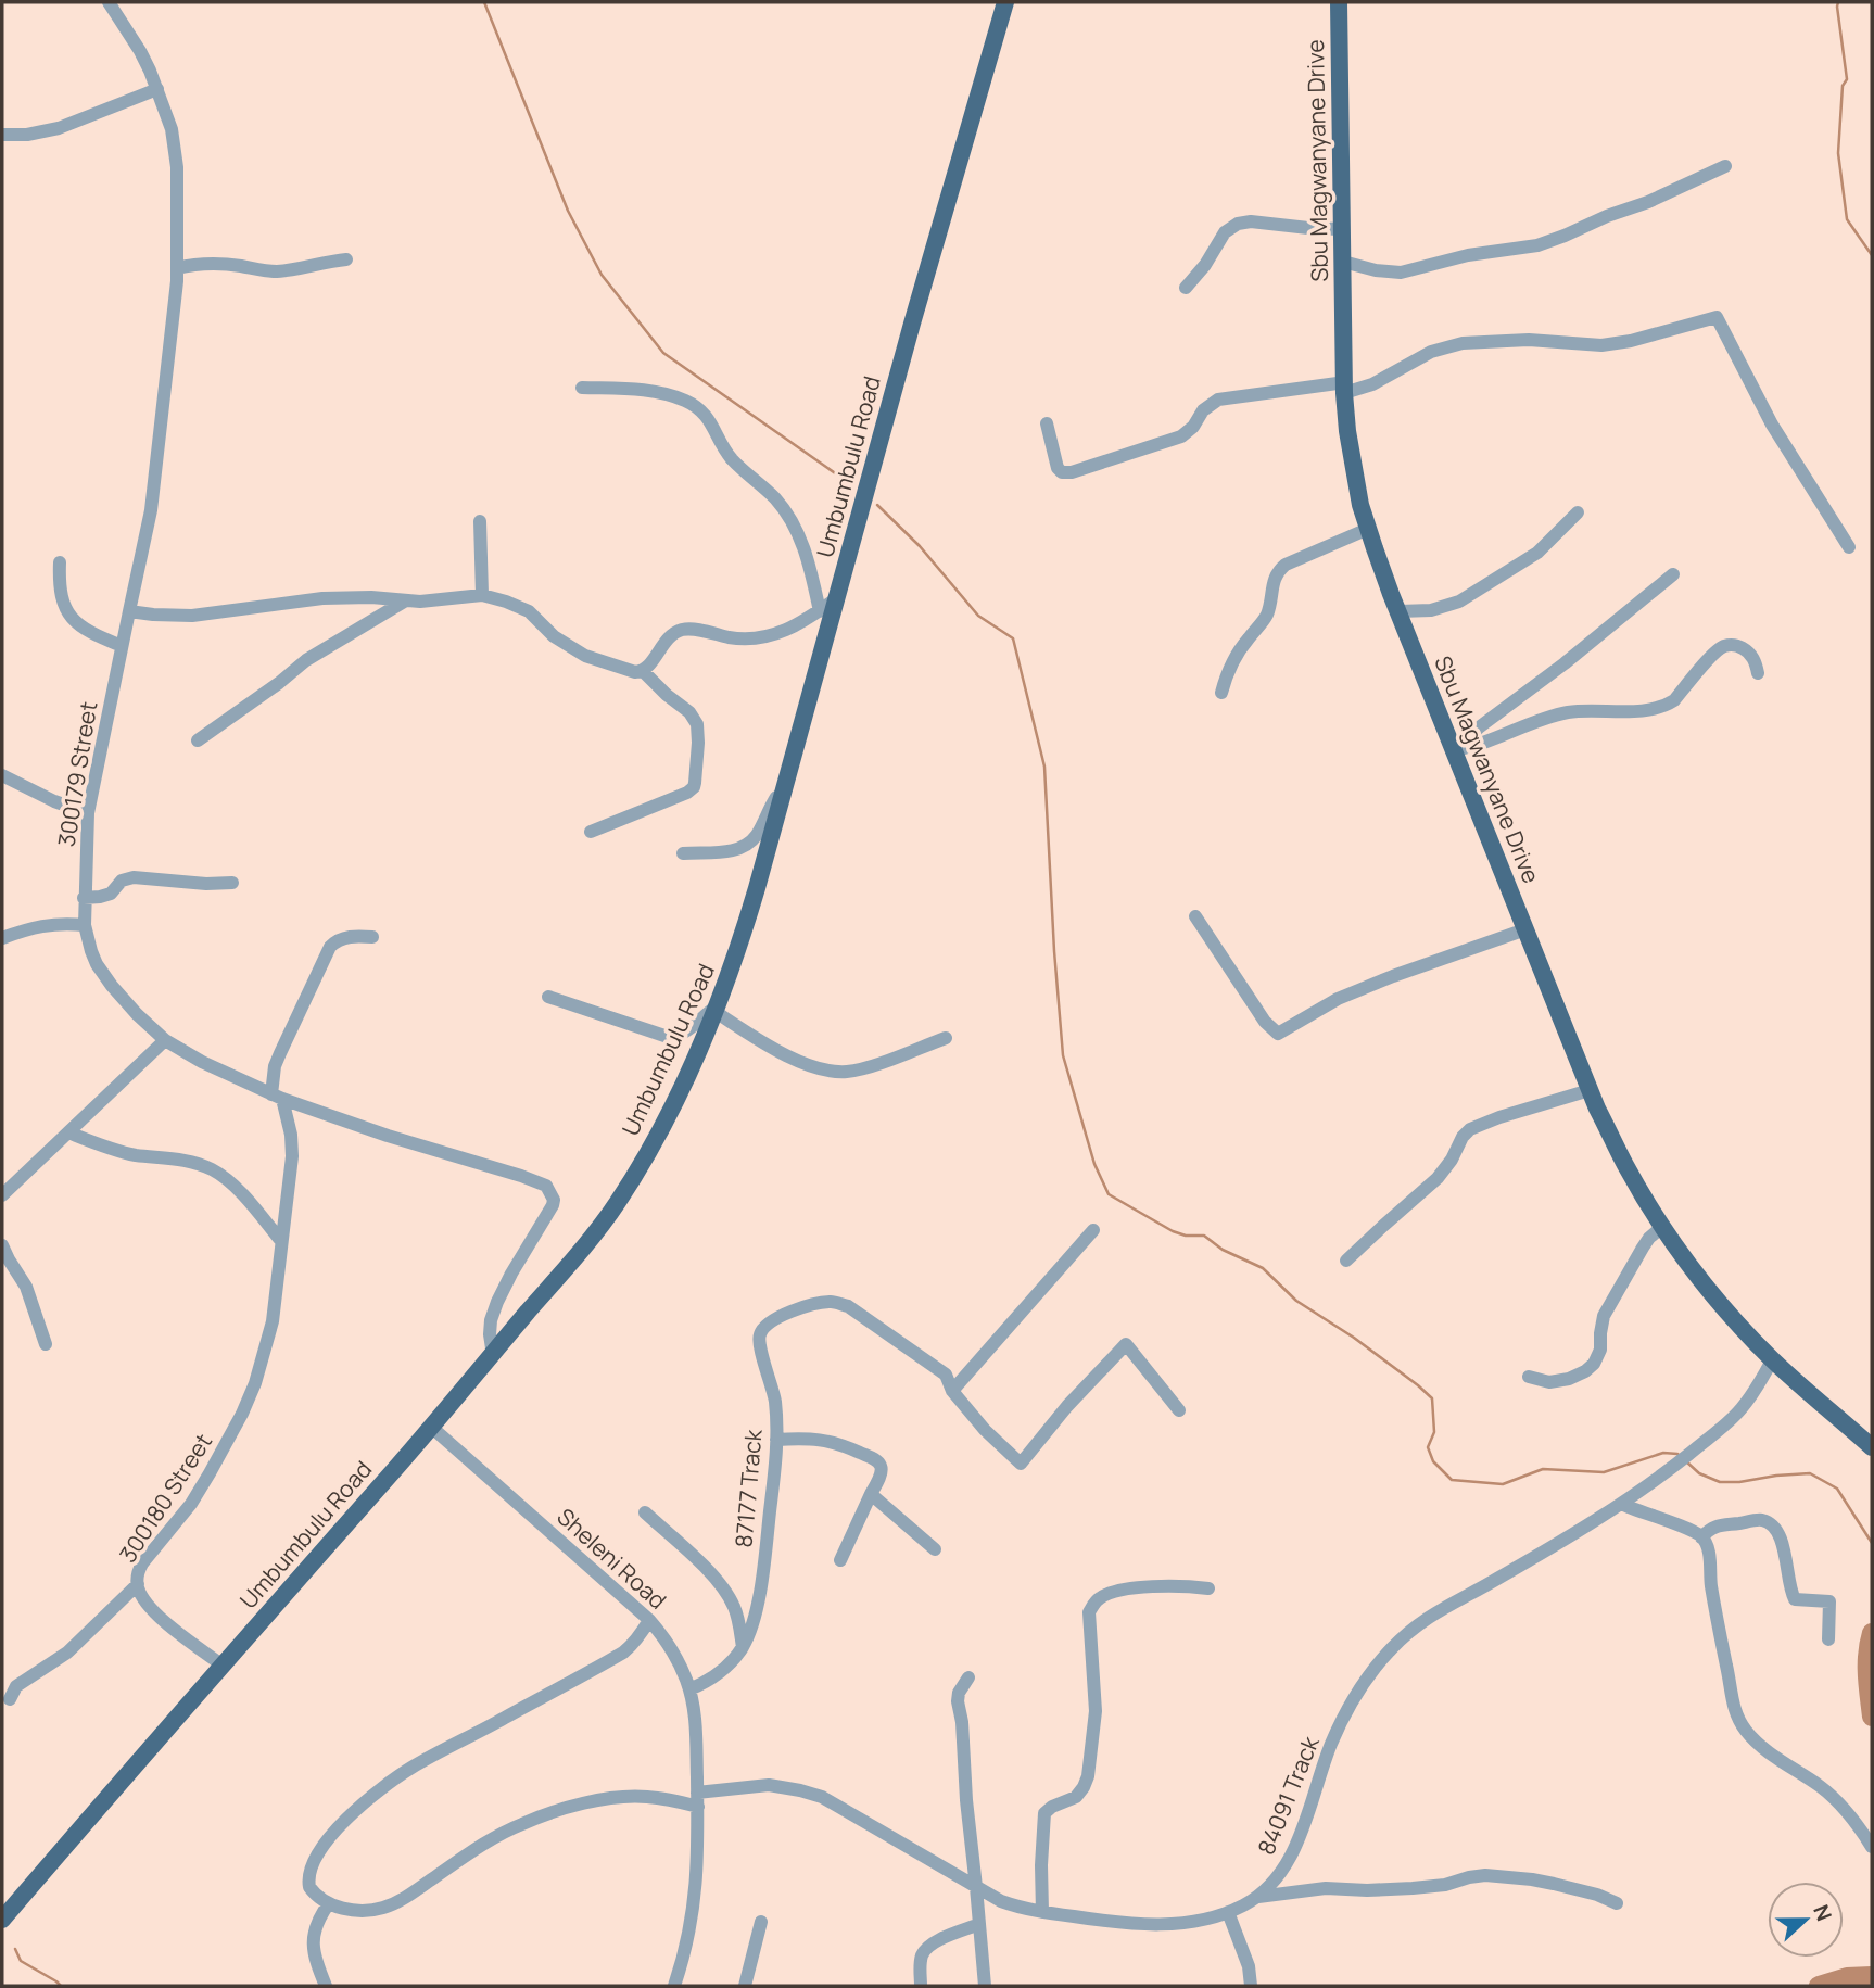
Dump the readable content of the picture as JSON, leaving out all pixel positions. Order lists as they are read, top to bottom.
{
  "streets": {
    "main road": ["Sbu Magwanyane Drive", "Umbumbulu Road"],
    "street": [
      "300179 Street",
      "87177 Track",
      "300180 Street",
      "Sheleni Road",
      "84091 Track"
    ]
  },
  "crossings": [
    ["Sbu Magwanyane Drive", "84091 Track"],
    ["Umbumbulu Road", "300179 Street"],
    ["Umbumbulu Road", "300180 Street"],
    ["Umbumbulu Road", "Sheleni Road"],
    ["300179 Street", "300180 Street"],
    ["Sheleni Road", "84091 Track"]
  ],
  "north": "right"
}
